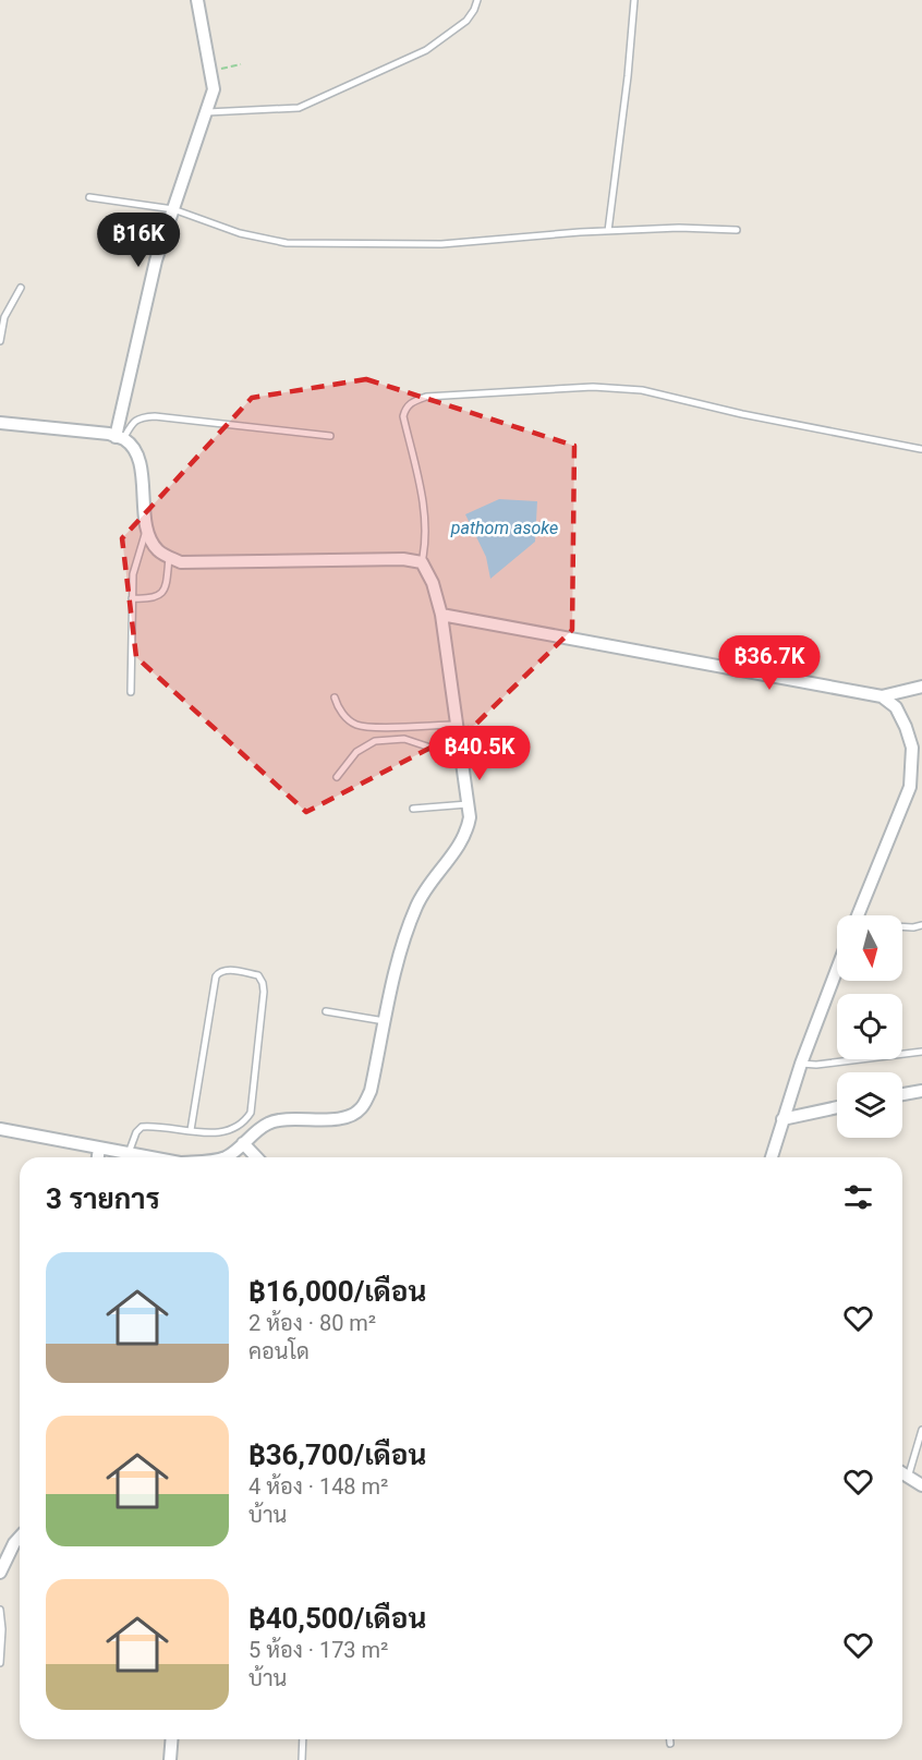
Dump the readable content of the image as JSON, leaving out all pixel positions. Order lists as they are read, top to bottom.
{
  "water": ["pathom asoke"],
  "north": "bottom",
  "page": {
    "price": ["฿16K", "฿36.7K", "฿40.5K"],
    "heading": "3 รายการ",
    "list": [
      {
        "name": "฿16,000/เดือน",
        "note": "2 ห้อง · 80 m² · คอนโด"
      },
      {
        "name": "฿36,700/เดือน",
        "note": "4 ห้อง · 148 m² · บ้าน"
      },
      {
        "name": "฿40,500/เดือน",
        "note": "5 ห้อง · 173 m² · บ้าน"
      }
    ]
  }
}
